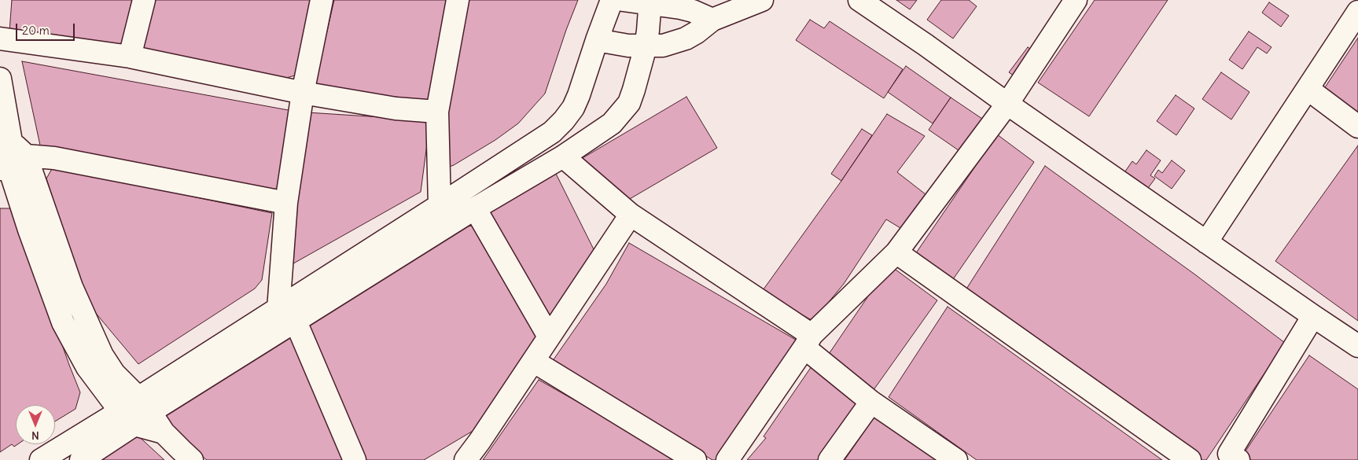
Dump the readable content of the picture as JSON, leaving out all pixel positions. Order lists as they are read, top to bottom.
{
  "scale_bar": "20 m",
  "north": "bottom"
}
